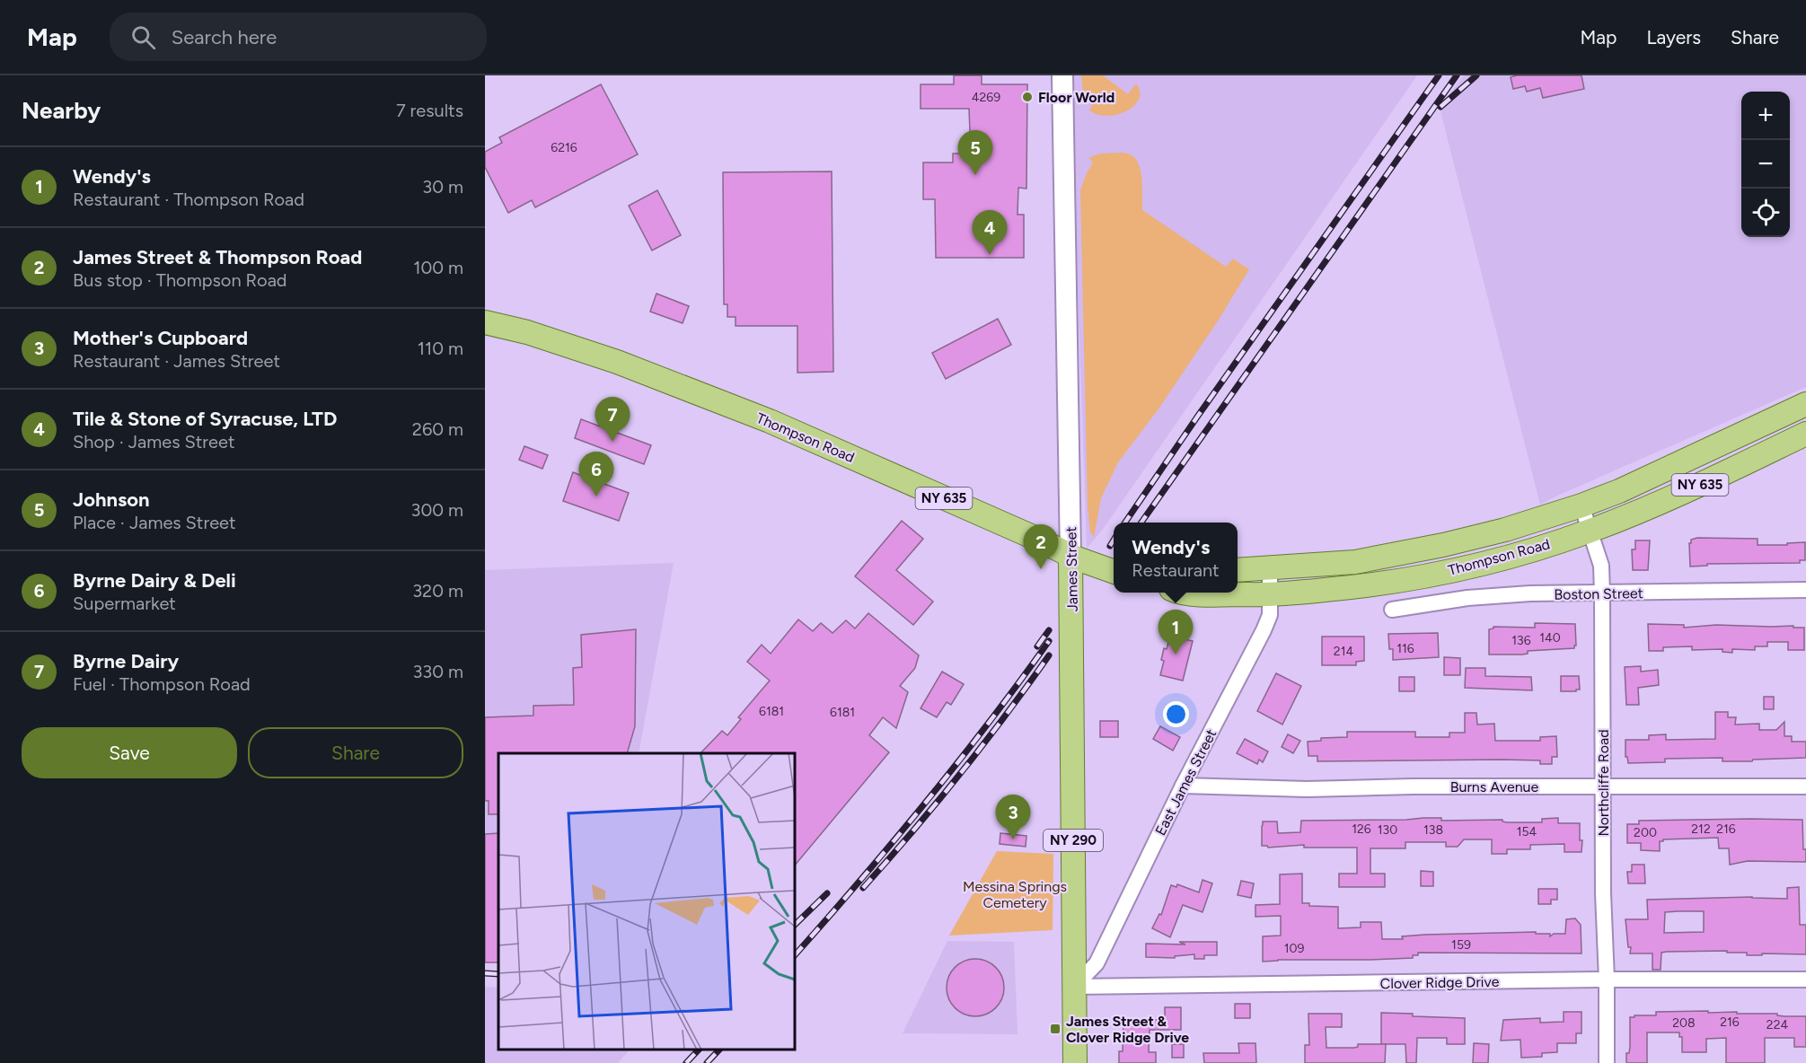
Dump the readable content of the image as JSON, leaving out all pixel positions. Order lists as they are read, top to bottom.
{
  "streets": {
    "main road": [
      "Thompson Road",
      "NY 635",
      "James Street",
      "NY 290"
    ],
    "street": [
      "Boston Street",
      "East James Street",
      "Northcliffe Road",
      "Burns Avenue",
      "Clover Ridge Drive"
    ]
  },
  "crossings": [
    ["Thompson Road", "James Street"],
    ["Thompson Road", "East James Street"],
    ["Thompson Road", "Northcliffe Road"],
    ["James Street", "East James Street"],
    ["James Street", "Clover Ridge Drive"],
    ["Boston Street", "Northcliffe Road"],
    ["East James Street", "Burns Avenue"],
    ["East James Street", "Clover Ridge Drive"],
    ["Northcliffe Road", "Burns Avenue"],
    ["Northcliffe Road", "Clover Ridge Drive"]
  ],
  "parks": ["Messina Springs Cemetery"],
  "places": {
    "other": ["Floor World"],
    "transit": ["James Street & Clover Ridge Drive"]
  },
  "house_numbers": [
    "4269",
    "6216",
    "140",
    "136",
    "116",
    "214",
    "6181",
    "6181",
    "126",
    "212",
    "216",
    "130",
    "138",
    "154",
    "200",
    "159",
    "109",
    "216",
    "208",
    "224"
  ],
  "page": {
    "header": "Map",
    "search": "Search here",
    "nav": ["Map", "Layers", "Share"],
    "heading": ["Nearby", "7 results"],
    "map_buttons": ["+", "−"],
    "pins": [
      "5",
      "4",
      "7",
      "6",
      "2",
      "1",
      "3"
    ],
    "list": [
      {
        "mark": "1",
        "name": "Wendy's",
        "note": "Restaurant · Thompson Road",
        "value": "30 m"
      },
      {
        "mark": "2",
        "name": "James Street & Thompson Road",
        "note": "Bus stop · Thompson Road",
        "value": "100 m"
      },
      {
        "mark": "3",
        "name": "Mother's Cupboard",
        "note": "Restaurant · James Street",
        "value": "110 m"
      },
      {
        "mark": "4",
        "name": "Tile & Stone of Syracuse, LTD",
        "note": "Shop · James Street",
        "value": "260 m"
      },
      {
        "mark": "5",
        "name": "Johnson",
        "note": "Place · James Street",
        "value": "300 m"
      },
      {
        "mark": "6",
        "name": "Byrne Dairy & Deli",
        "note": "Supermarket",
        "value": "320 m"
      },
      {
        "mark": "7",
        "name": "Byrne Dairy",
        "note": "Fuel · Thompson Road",
        "value": "330 m"
      }
    ],
    "popup": ["Wendy's", "Restaurant"],
    "buttons": ["Save", "Share"]
  }
}
